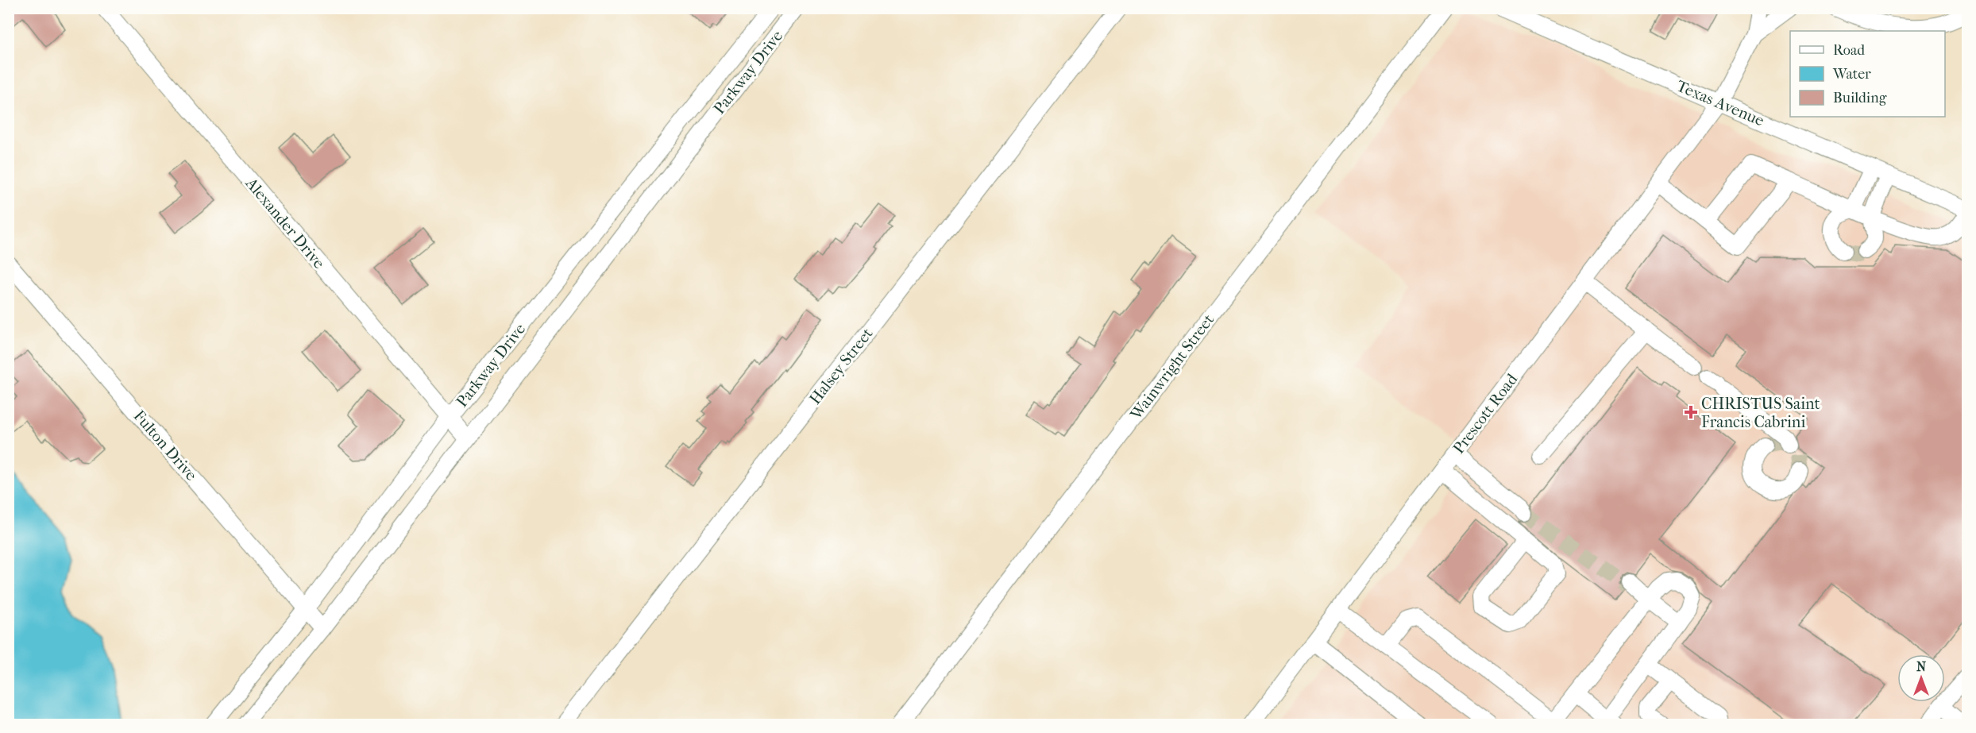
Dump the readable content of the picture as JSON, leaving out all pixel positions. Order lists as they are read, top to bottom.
{
  "streets": {
    "street": [
      "Parkway Drive",
      "Texas Avenue",
      "Alexander Drive",
      "Halsey Street",
      "Wainwright Street",
      "Prescott Road",
      "Fulton Drive"
    ]
  },
  "crossings": [
    ["Parkway Drive", "Alexander Drive"],
    ["Parkway Drive", "Fulton Drive"],
    ["Texas Avenue", "Prescott Road"]
  ],
  "places": {
    "health": ["CHRISTUS Saint Francis Cabrini"]
  },
  "legend": ["Road", "Water", "Building"],
  "north": "top"
}
